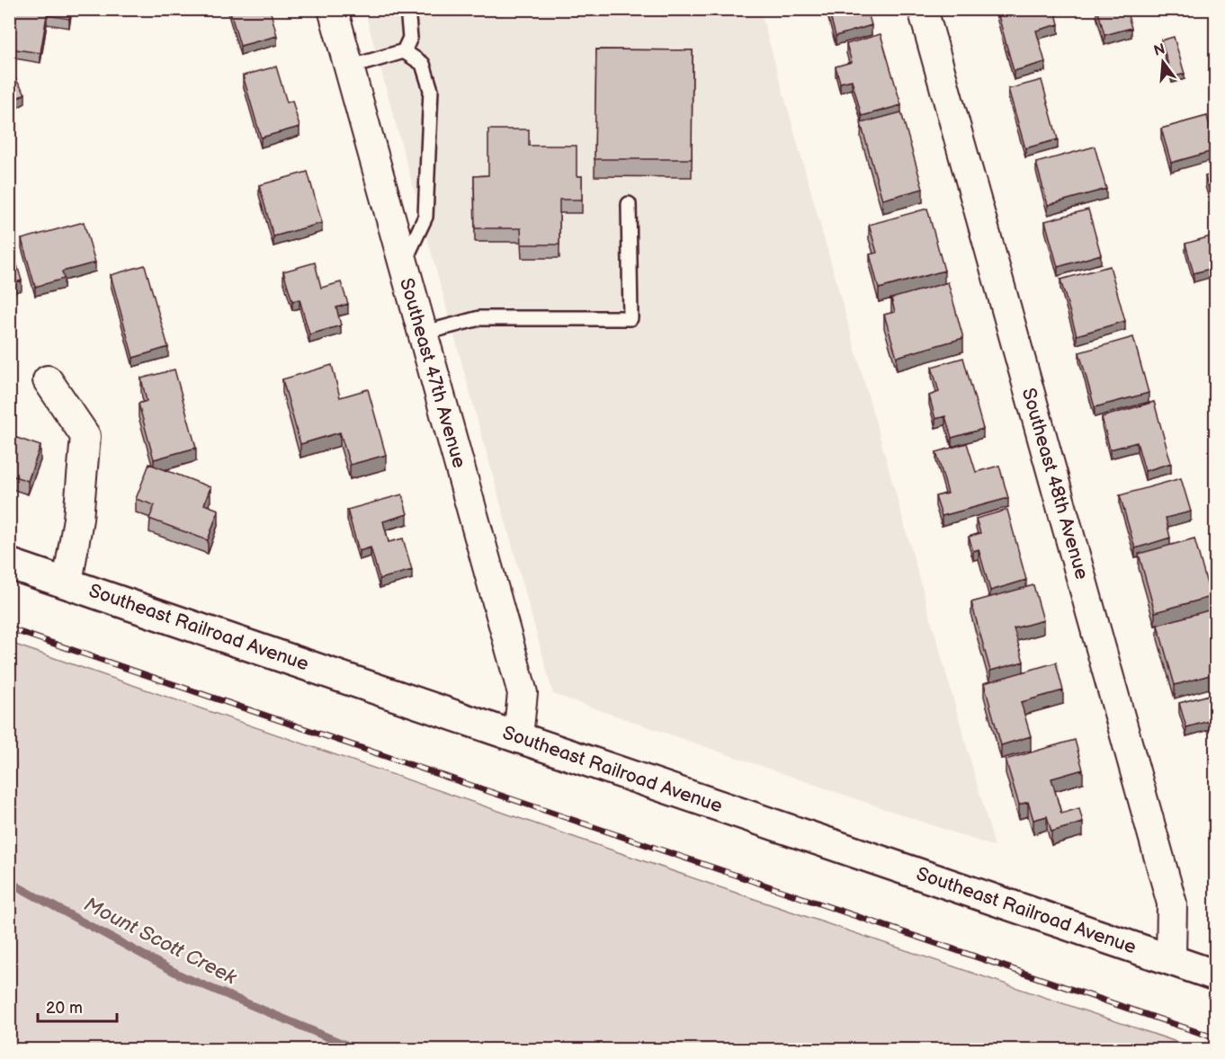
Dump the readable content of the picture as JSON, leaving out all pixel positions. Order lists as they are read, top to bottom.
{
  "streets": {
    "street": ["Southeast 47th Avenue", "Southeast 48th Avenue", "Southeast Railroad Avenue"]
  },
  "crossings": [
    ["Southeast 47th Avenue", "Southeast Railroad Avenue"],
    ["Southeast 48th Avenue", "Southeast Railroad Avenue"]
  ],
  "water": ["Mount Scott Creek"],
  "scale_bar": "20 m",
  "north": "top"
}
